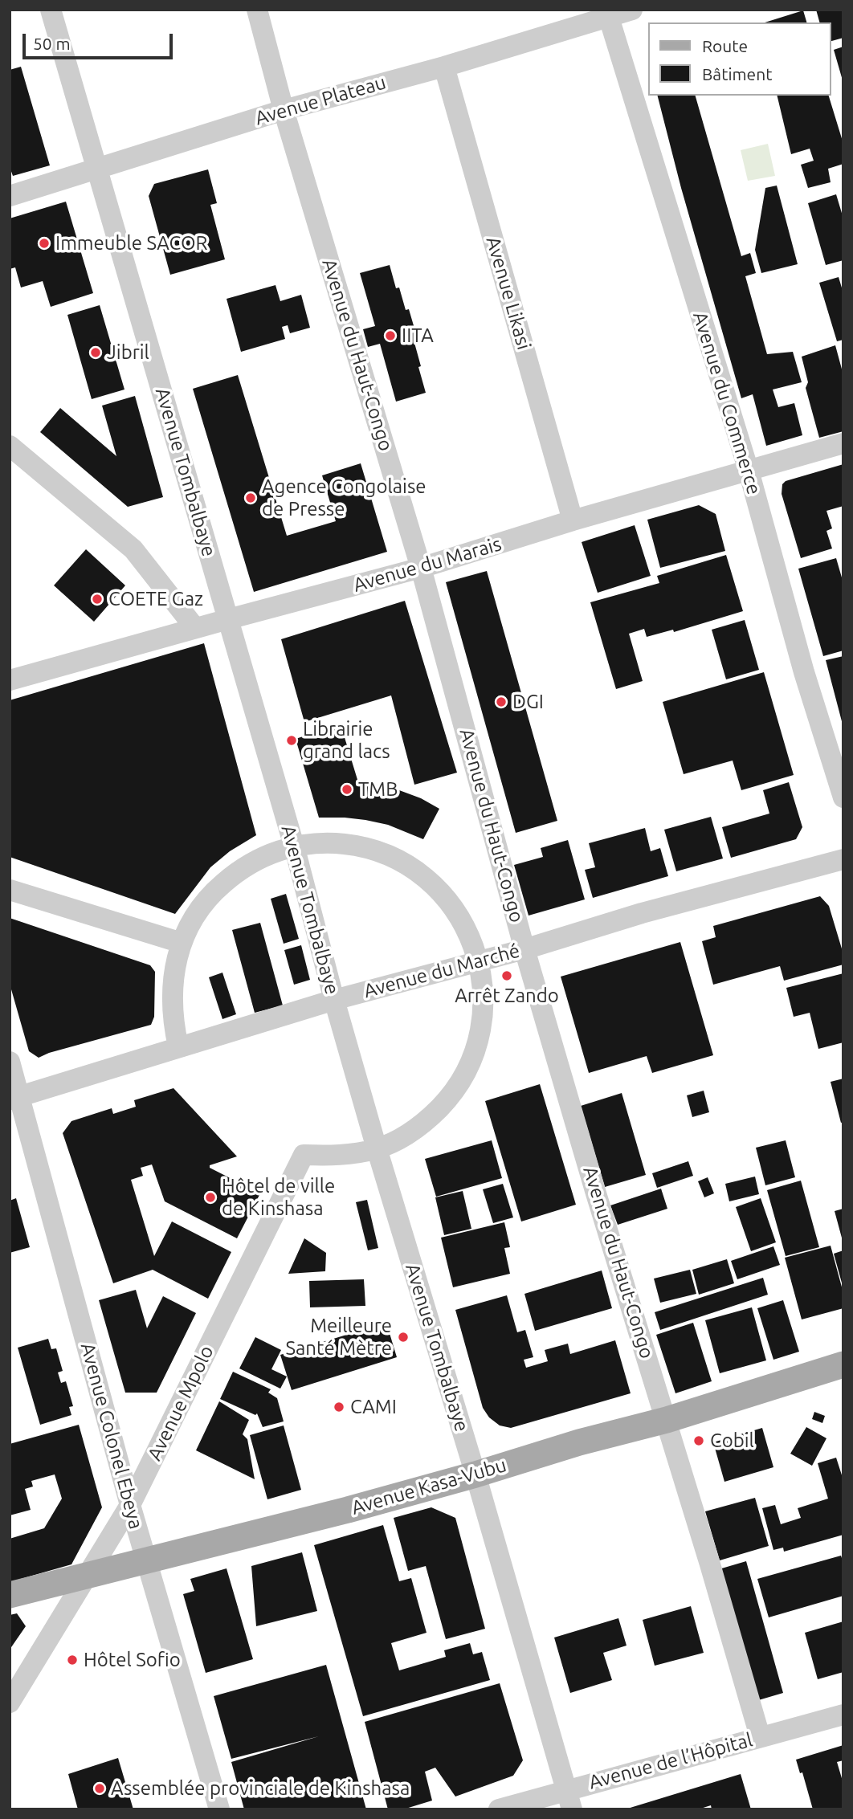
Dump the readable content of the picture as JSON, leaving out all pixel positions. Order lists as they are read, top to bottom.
{
  "streets": {
    "main road": ["Avenue Kasa-Vubu"],
    "street": [
      "Avenue Plateau",
      "Avenue Likasi",
      "Avenue du Haut-Congo",
      "Avenue du Commerce",
      "Avenue Tombalbaye",
      "Avenue du Marais",
      "Avenue du Marché",
      "Avenue Mpolo",
      "Avenue Colonel Ebeya",
      "Avenue de l’Hôpital"
    ]
  },
  "crossings": [
    ["Avenue Plateau", "Avenue Likasi"],
    ["Avenue Plateau", "Avenue du Haut-Congo"],
    ["Avenue Plateau", "Avenue du Commerce"],
    ["Avenue Plateau", "Avenue Tombalbaye"],
    ["Avenue Likasi", "Avenue du Marais"],
    ["Avenue du Haut-Congo", "Avenue du Marais"],
    ["Avenue du Haut-Congo", "Avenue du Marché"],
    ["Avenue du Haut-Congo", "Avenue Kasa-Vubu"],
    ["Avenue du Haut-Congo", "Avenue de l’Hôpital"],
    ["Avenue du Commerce", "Avenue du Marais"],
    ["Avenue Tombalbaye", "Avenue du Marais"],
    ["Avenue Tombalbaye", "Avenue du Marché"],
    ["Avenue Tombalbaye", "Avenue Mpolo"],
    ["Avenue Tombalbaye", "Avenue Kasa-Vubu"],
    ["Avenue Tombalbaye", "Avenue de l’Hôpital"],
    ["Avenue du Marché", "Avenue Colonel Ebeya"],
    ["Avenue Mpolo", "Avenue Colonel Ebeya"],
    ["Avenue Mpolo", "Avenue Kasa-Vubu"],
    ["Avenue Colonel Ebeya", "Avenue Kasa-Vubu"]
  ],
  "places": [
    "Immeuble SACOR",
    "IITA",
    "Jibril",
    "Agence Congolaise de Presse",
    "COETE Gaz",
    "DGI",
    "Librairie grand lacs",
    "TMB",
    "Arrêt Zando",
    "Hôtel de ville de Kinshasa",
    "Meilleure Santé Mètre",
    "CAMI",
    "Cobil",
    "Hôtel Sofio",
    "Assemblée provinciale de Kinshasa"
  ],
  "legend": ["Route", "Bâtiment"],
  "scale_bar": "50 m"
}
